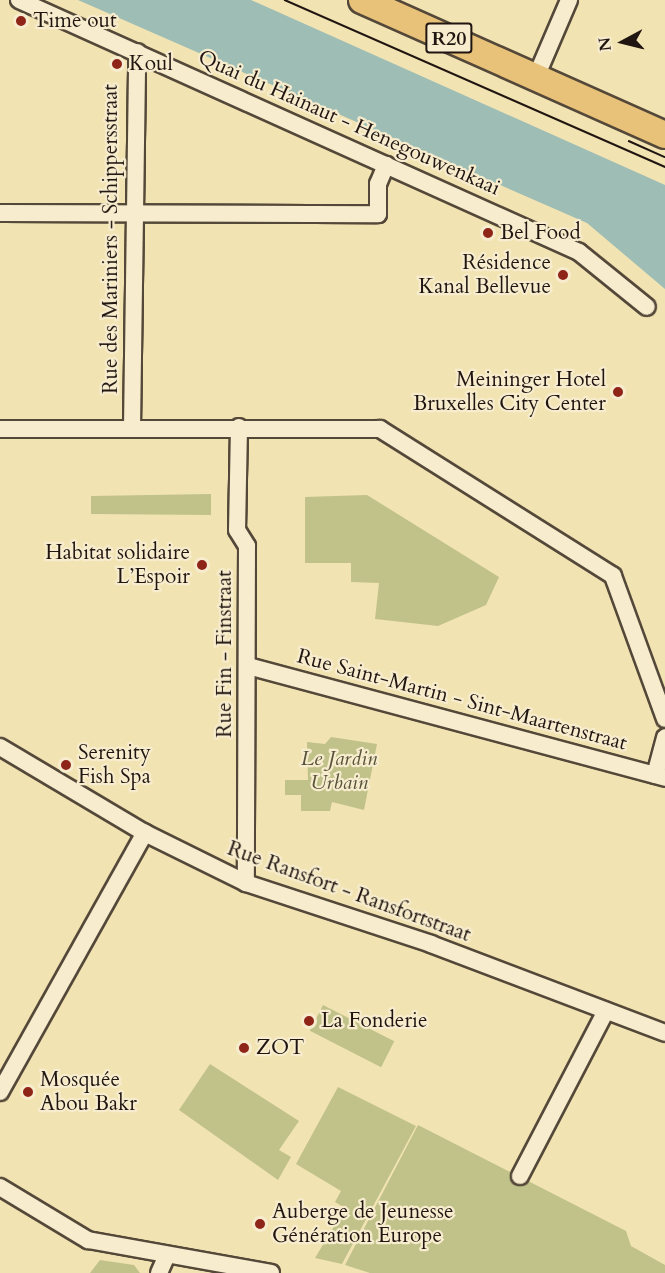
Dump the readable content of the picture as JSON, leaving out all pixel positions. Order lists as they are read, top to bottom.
{
  "streets": {
    "main road": ["R20"],
    "street": [
      "Quai du Hainaut - Henegouwenkaai",
      "Rue des Mariniers - Schippersstraat",
      "Rue Fin - Finstraat",
      "Rue Saint-Martin - Sint-Maartenstraat",
      "Rue Ransfort - Ransfortstraat"
    ]
  },
  "crossings": [
    ["Quai du Hainaut - Henegouwenkaai", "Rue des Mariniers - Schippersstraat"],
    ["Rue Fin - Finstraat", "Rue Saint-Martin - Sint-Maartenstraat"],
    ["Rue Fin - Finstraat", "Rue Ransfort - Ransfortstraat"]
  ],
  "parks": ["Le Jardin Urbain"],
  "places": [
    "Time out",
    "Koul",
    "Bel Food",
    "Résidence Kanal Bellevue",
    "Meininger Hotel Bruxelles City Center",
    "Habitat solidaire L’Espoir",
    "Serenity Fish Spa",
    "La Fonderie",
    "ZOT",
    "Mosquée Abou Bakr",
    "Auberge de Jeunesse Génération Europe"
  ],
  "north": "left"
}
